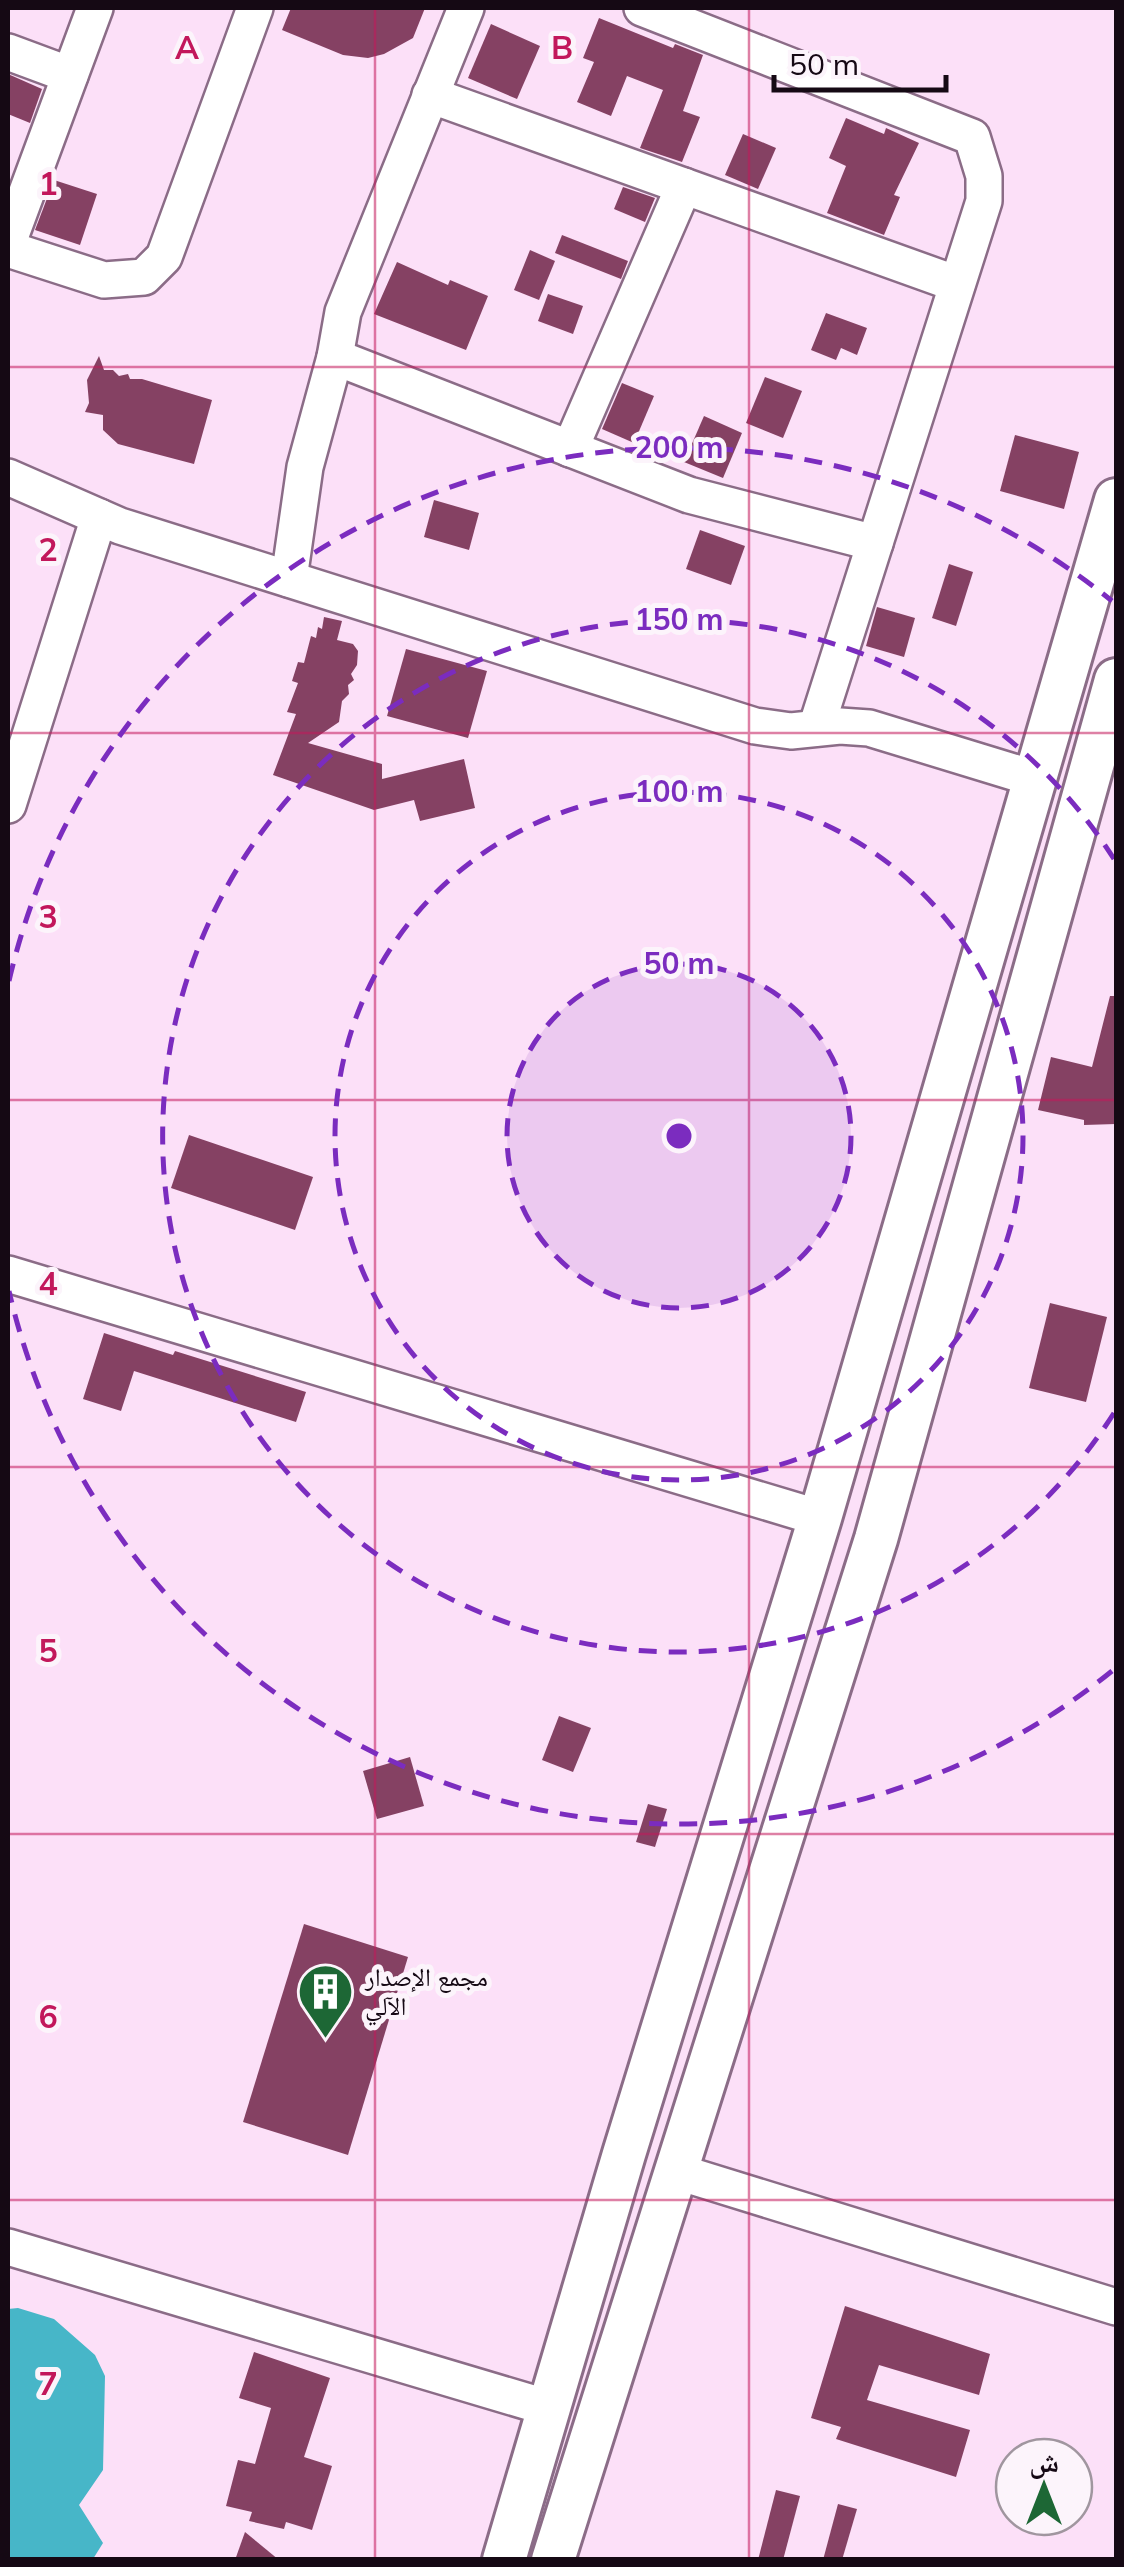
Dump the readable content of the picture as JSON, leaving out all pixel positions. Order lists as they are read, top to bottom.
{
  "places": {
    "building": ["مجمع الإصدار الآلي"]
  },
  "scale_bar": "50 m",
  "north": "top",
  "grid": {
    "columns": ["A", "B"],
    "rows": [
      "1",
      "2",
      "3",
      "4",
      "5",
      "6",
      "7"
    ]
  },
  "rings": [
    "200 m",
    "150 m",
    "100 m",
    "50 m"
  ]
}
